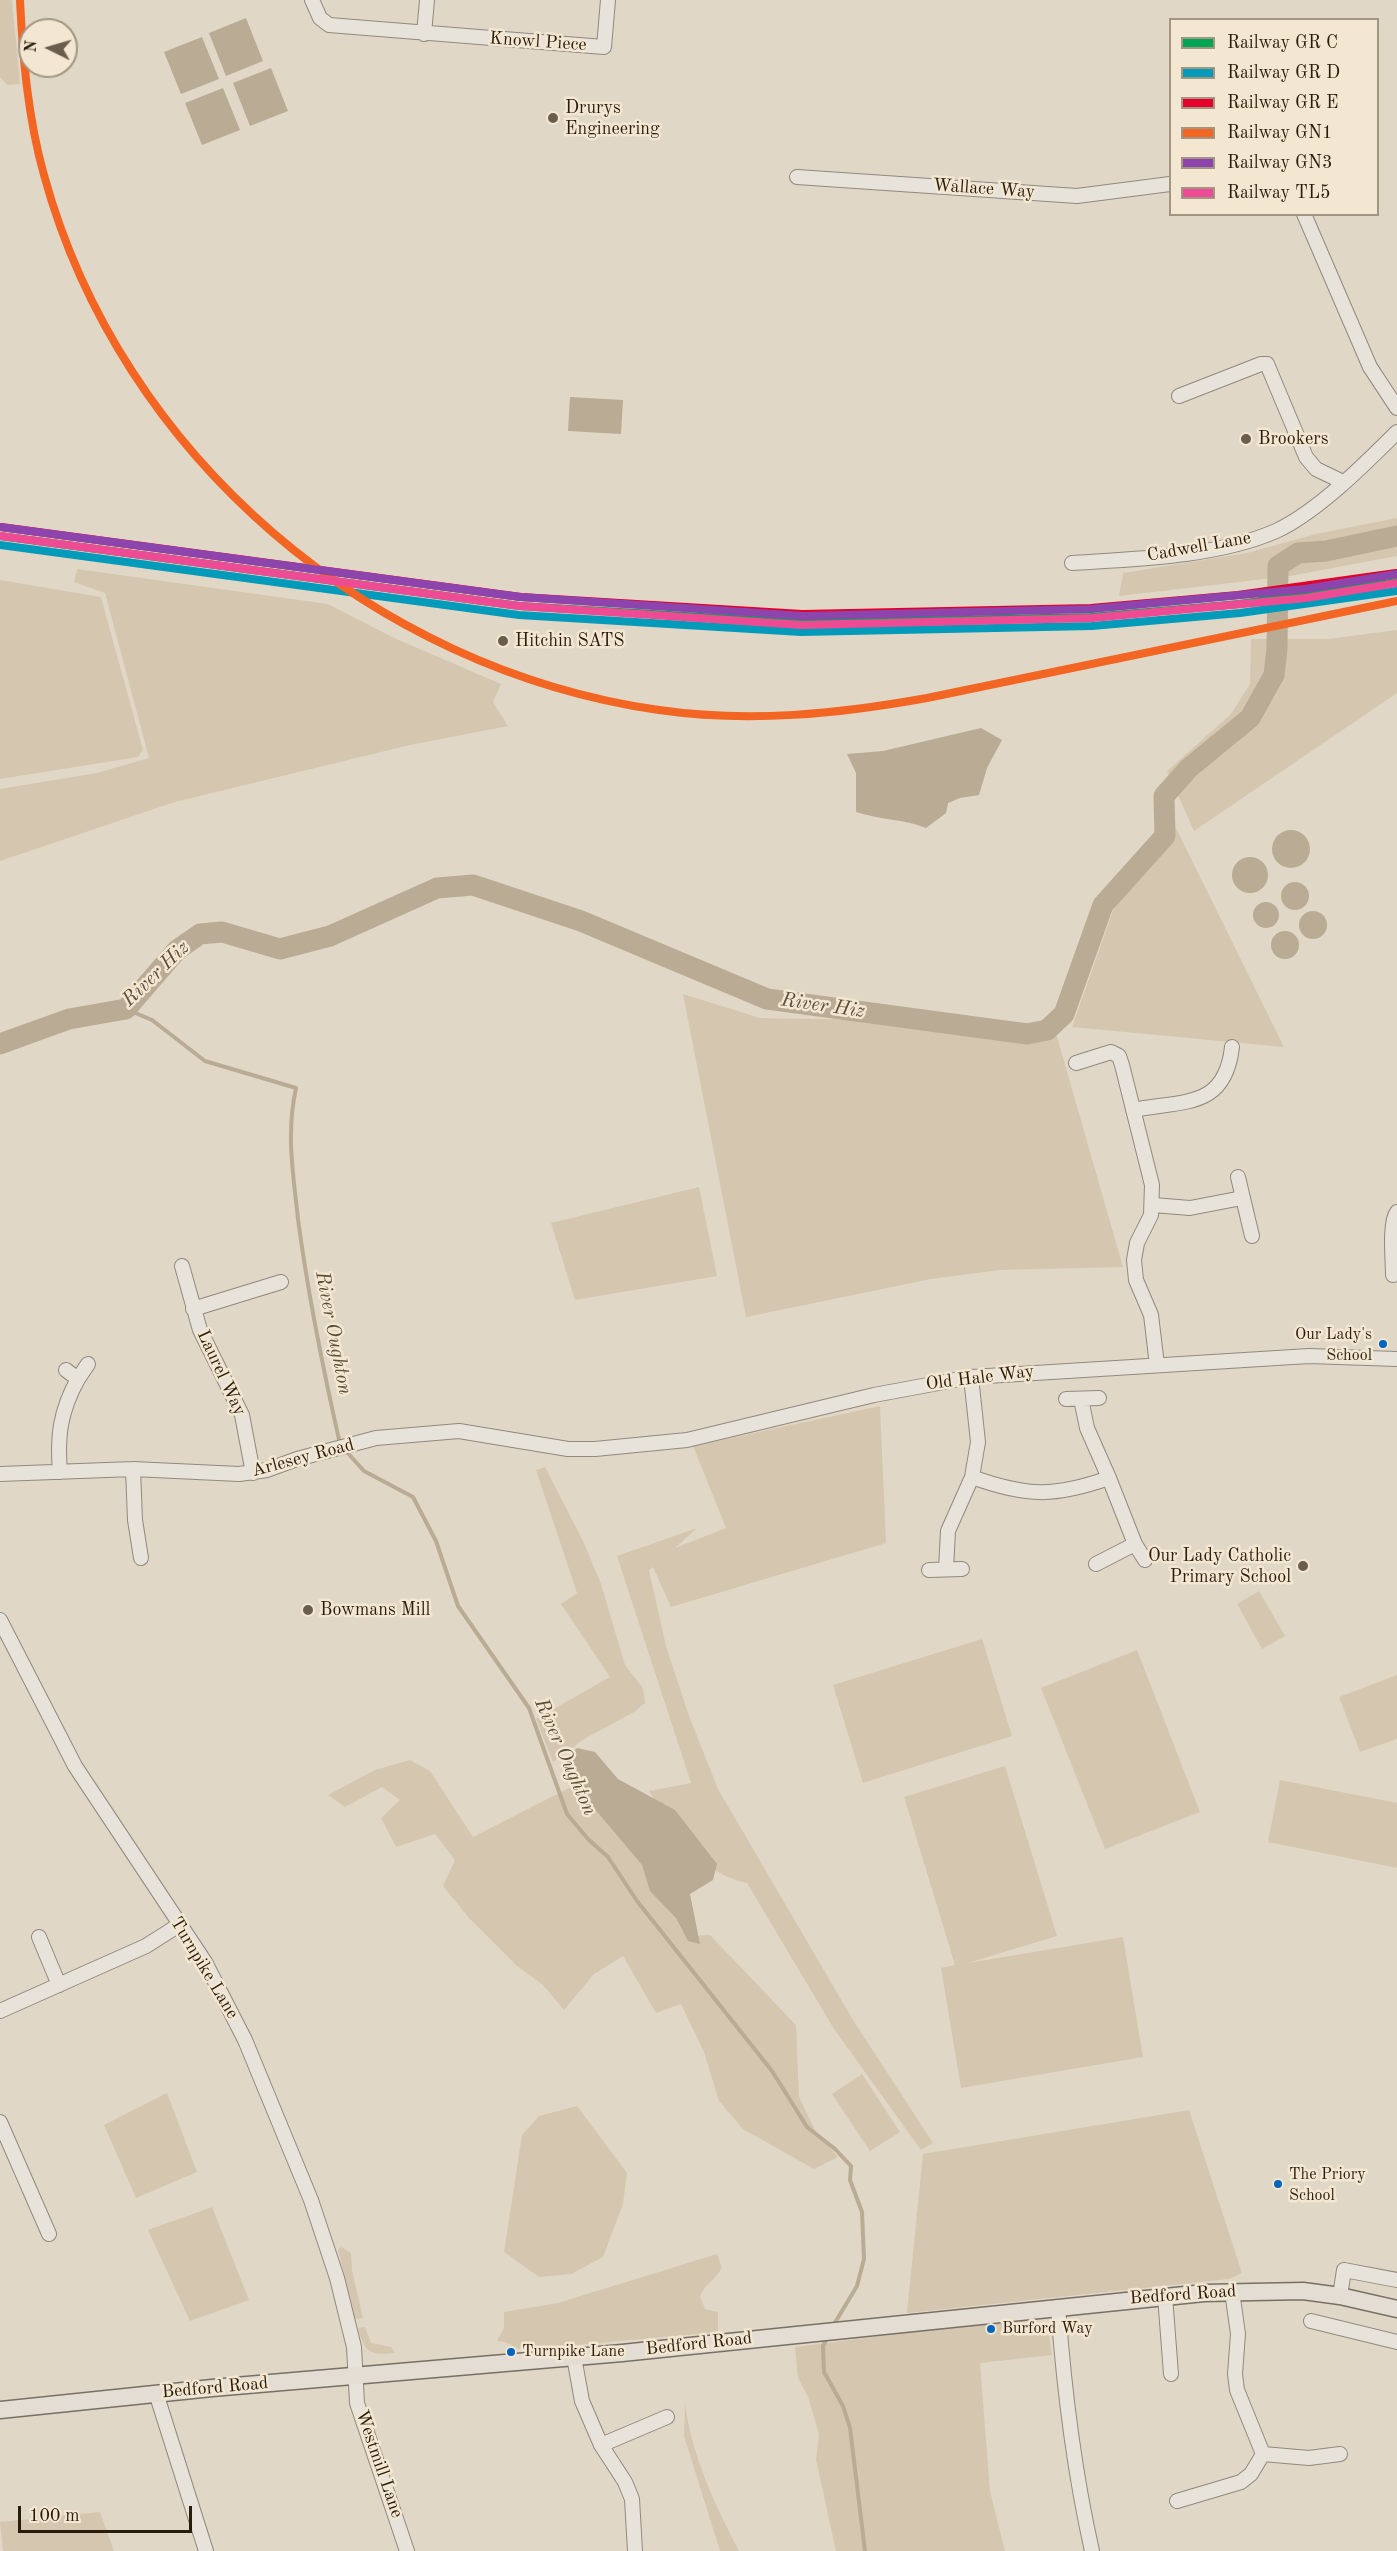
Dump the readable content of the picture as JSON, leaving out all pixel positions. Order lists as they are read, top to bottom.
{
  "streets": {
    "main road": ["Bedford Road"],
    "street": [
      "Knowl Piece",
      "Wallace Way",
      "Cadwell Lane",
      "Laurel Way",
      "Old Hale Way",
      "Arlesey Road",
      "Turnpike Lane",
      "Westmill Lane"
    ]
  },
  "crossings": [
    ["Laurel Way", "Arlesey Road"],
    ["Old Hale Way", "Arlesey Road"],
    ["Turnpike Lane", "Bedford Road"],
    ["Turnpike Lane", "Westmill Lane"],
    ["Bedford Road", "Westmill Lane"]
  ],
  "water": ["River Hiz", "River Oughton"],
  "places": [
    "Drurys Engineering",
    "Brookers",
    "Hitchin SATS",
    "Our Lady's School",
    "Our Lady Catholic Primary School",
    "Bowmans Mill",
    "The Priory School",
    "Burford Way",
    "Turnpike Lane"
  ],
  "lines": ["rail line GN1", "rail line GN3", "rail line TL5"],
  "legend": [
    "Railway GR C",
    "Railway GR D",
    "Railway GR E",
    "Railway GN1",
    "Railway GN3",
    "Railway TL5"
  ],
  "scale_bar": "100 m",
  "north": "left"
}
